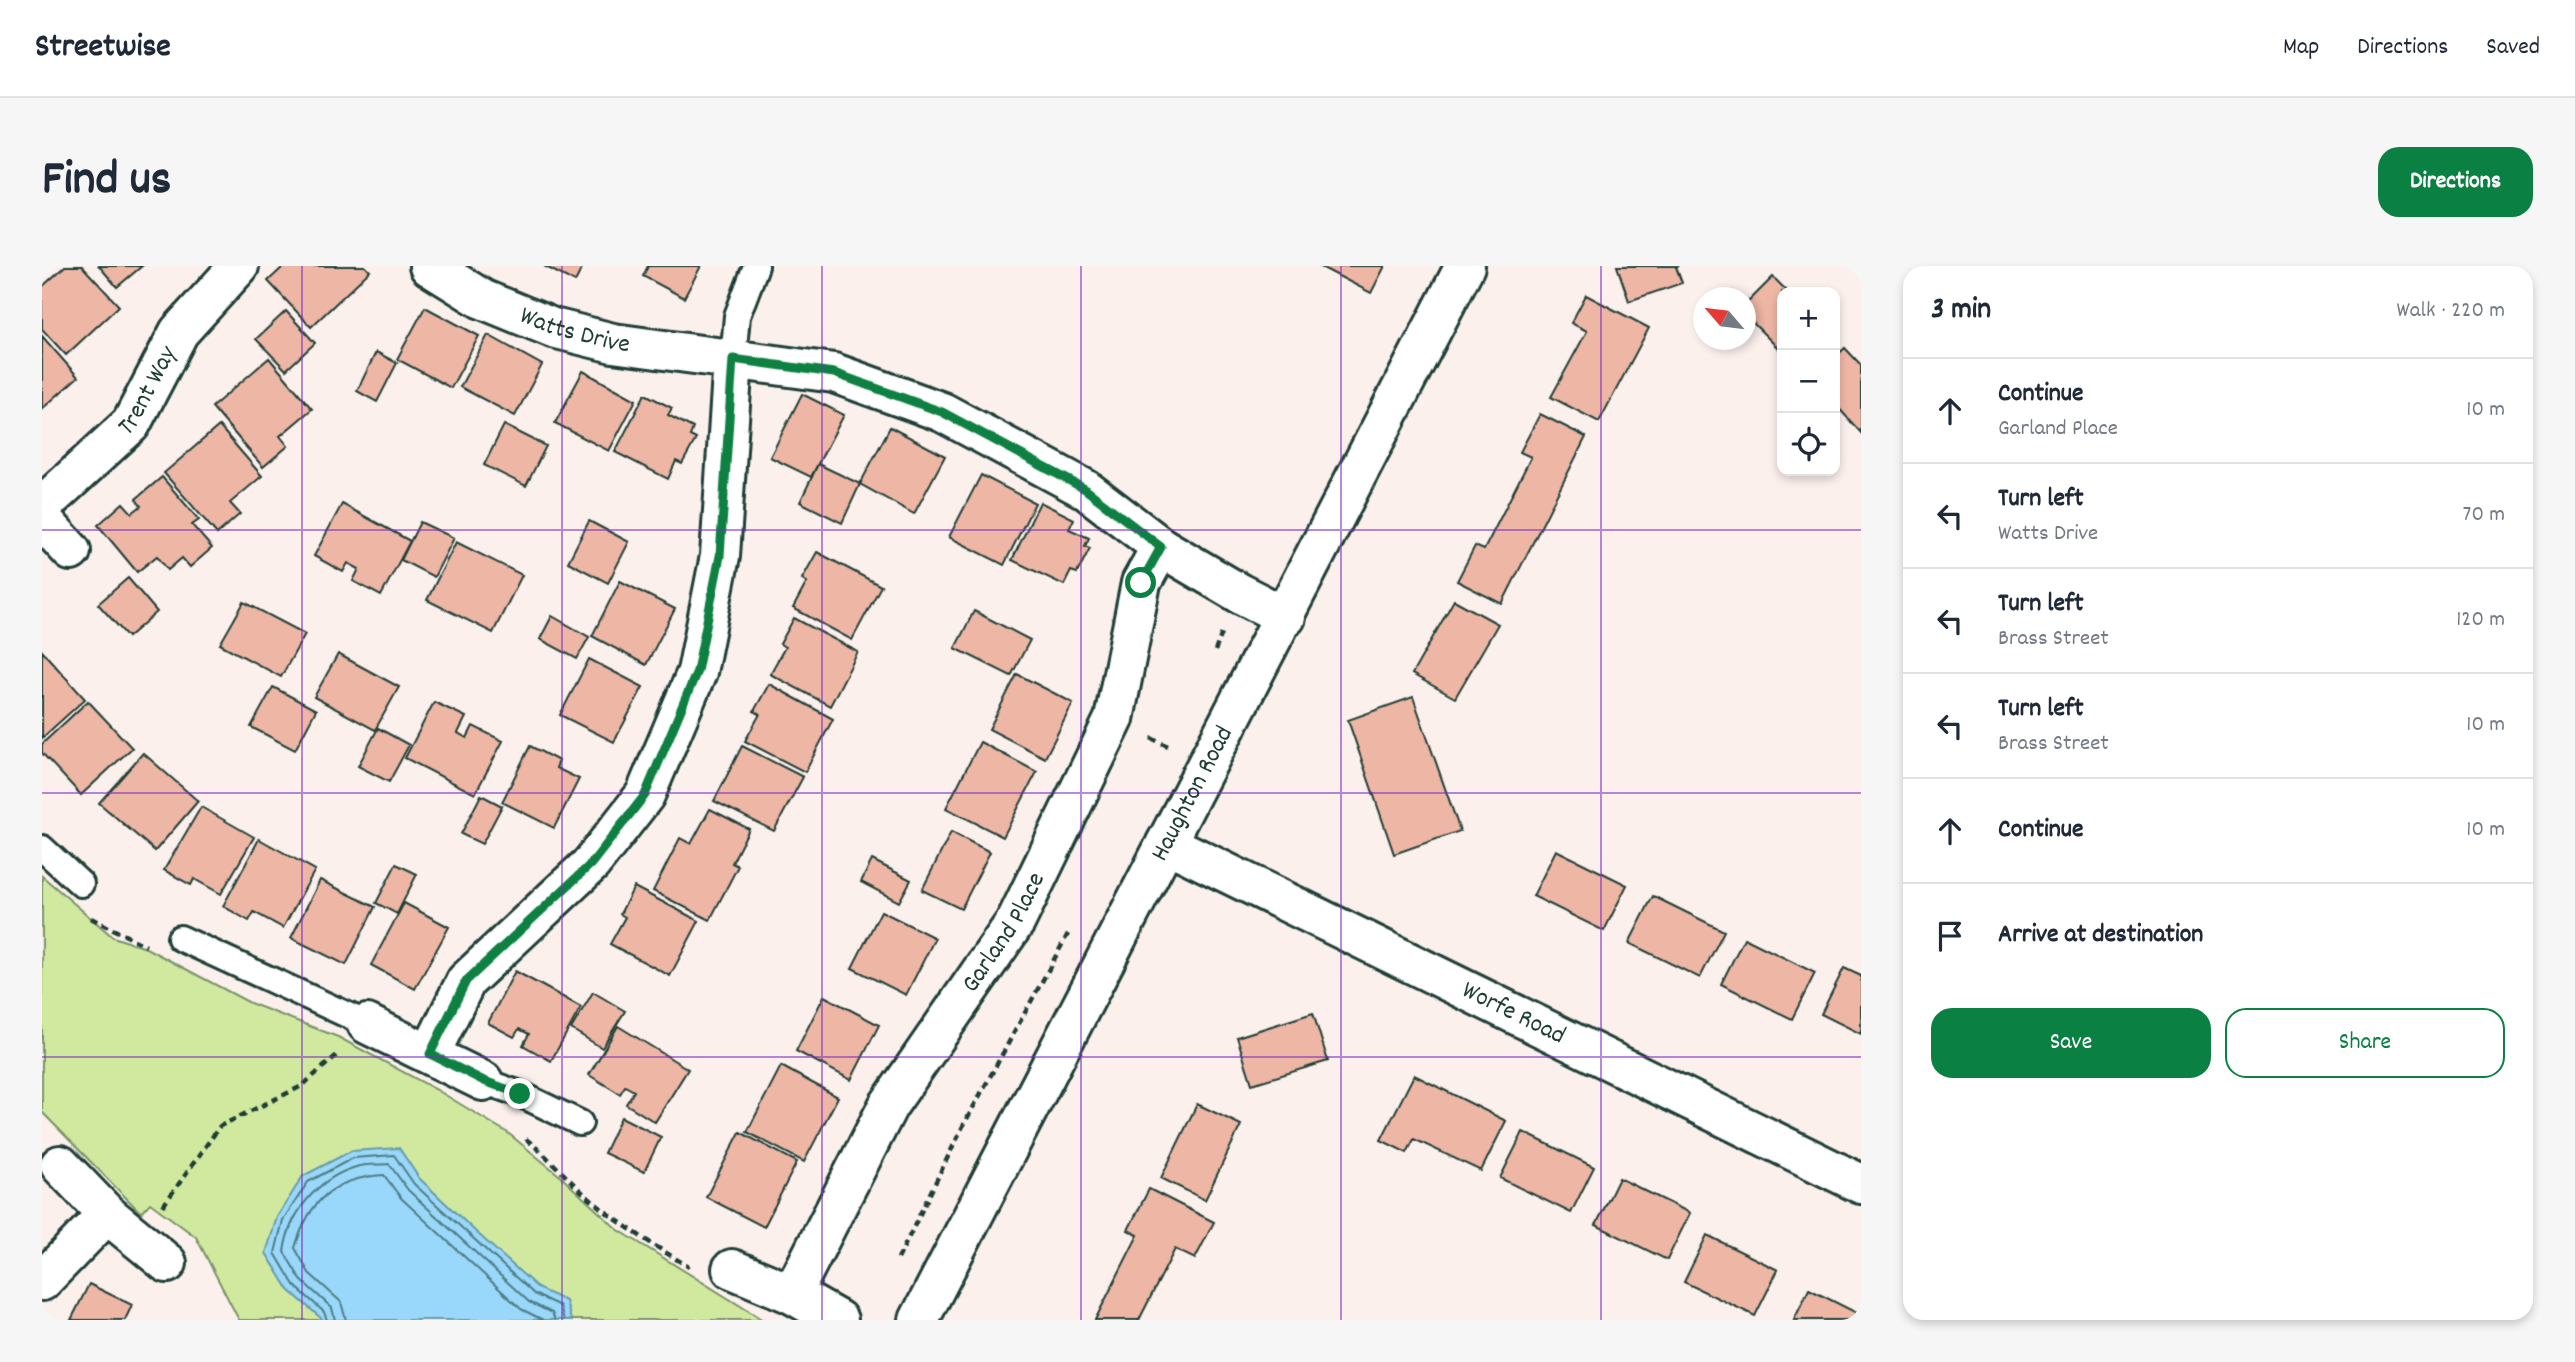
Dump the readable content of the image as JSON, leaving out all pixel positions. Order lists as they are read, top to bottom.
{
  "streets": {
    "street": [
      "Watts Drive",
      "Trent Way",
      "Haughton Road",
      "Garland Place",
      "Worfe Road"
    ]
  },
  "crossings": [
    ["Watts Drive", "Haughton Road"],
    ["Watts Drive", "Garland Place"],
    ["Haughton Road", "Worfe Road"]
  ],
  "north": "top left",
  "page": {
    "header": "Streetwise",
    "nav": ["Map", "Directions", "Saved"],
    "title": "Find us",
    "buttons": [
      "Directions",
      ["Save", "Share"]
    ],
    "heading": ["3 min", "Walk · 220 m"],
    "map_buttons": ["+", "−"],
    "list": [
      ["Continue", "Garland Place", "10 m"],
      ["Turn left", "Watts Drive", "70 m"],
      ["Turn left", "Brass Street", "120 m"],
      ["Turn left", "Brass Street", "10 m"],
      ["Continue", "10 m"],
      "Arrive at destination"
    ]
  }
}
